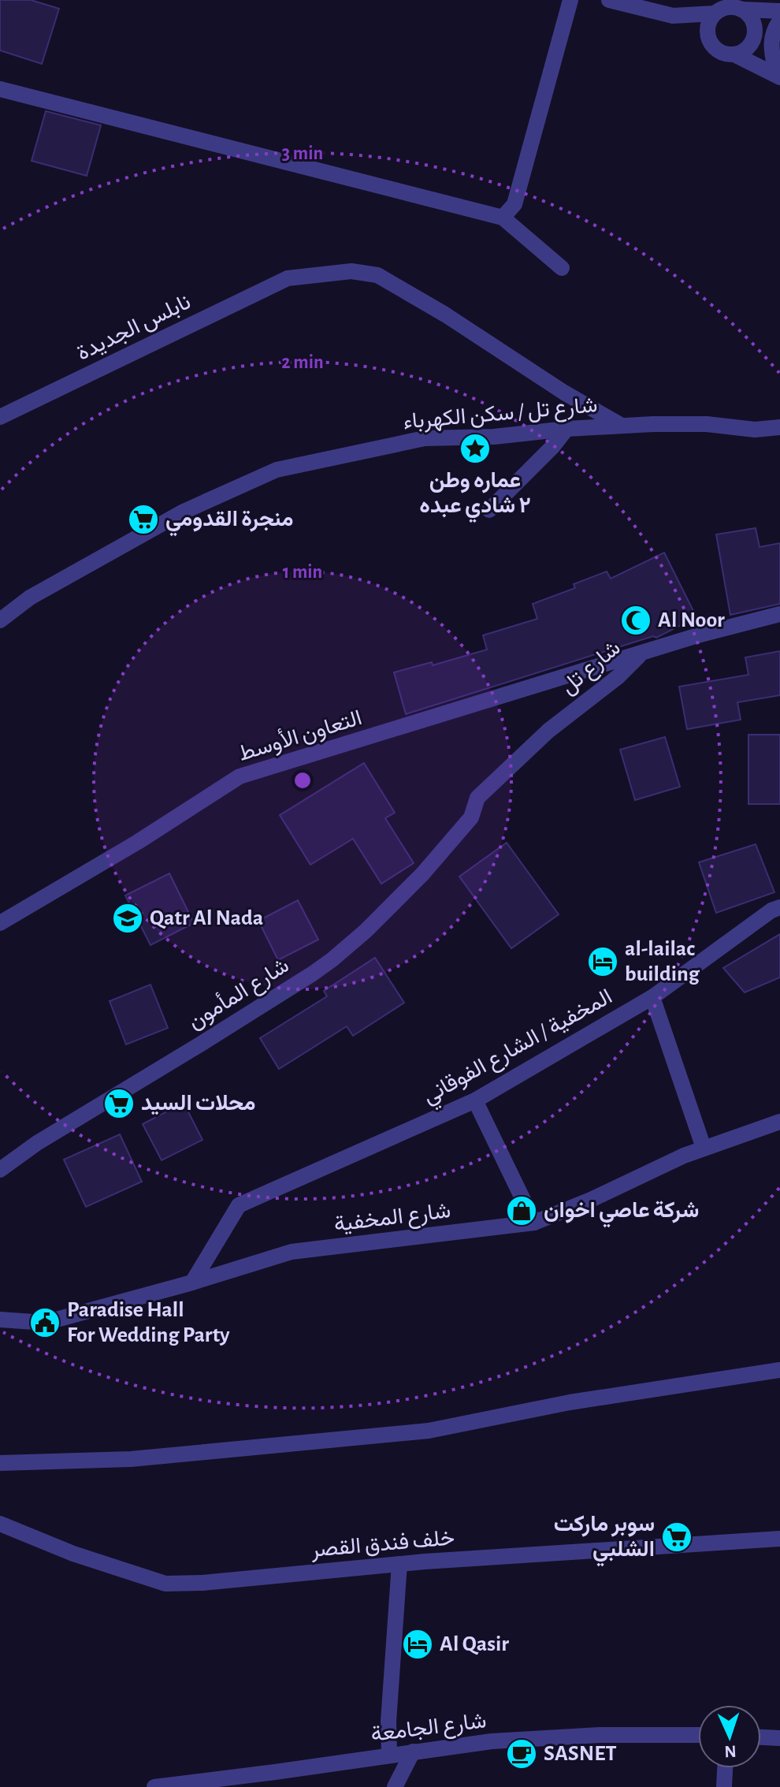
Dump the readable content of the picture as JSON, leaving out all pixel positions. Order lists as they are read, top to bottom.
{
  "streets": {
    "street": [
      "نابلس الجديدة",
      "شارع تل / سكن الكهرباء",
      "شارع تل",
      "التعاون الأوسط",
      "شارع المأمون",
      "المخفية / الشارع الفوقاني",
      "شارع المخفية",
      "خلف فندق القصر",
      "شارع الجامعة"
    ]
  },
  "crossings": [
    ["نابلس الجديدة", "شارع تل / سكن الكهرباء"],
    ["شارع تل", "التعاون الأوسط"],
    ["شارع تل", "شارع المأمون"],
    ["المخفية / الشارع الفوقاني", "شارع المخفية"]
  ],
  "places": {
    "place": ["عماره وطن ٢ شادي عبده"],
    "supermarket": ["منجرة القدومي", "محلات السيد", "سوبر ماركت الشلبي"],
    "mosque": ["Al Noor"],
    "school or university": ["Qatr Al Nada"],
    "hotel": ["al-lailac building", "Al Qasir"],
    "shop": ["شركة عاصي اخوان"],
    "public building": ["Paradise Hall For Wedding Party"],
    "cafe": ["SASNET"]
  },
  "north": "bottom",
  "rings": ["3 min", "2 min", "1 min"]
}
